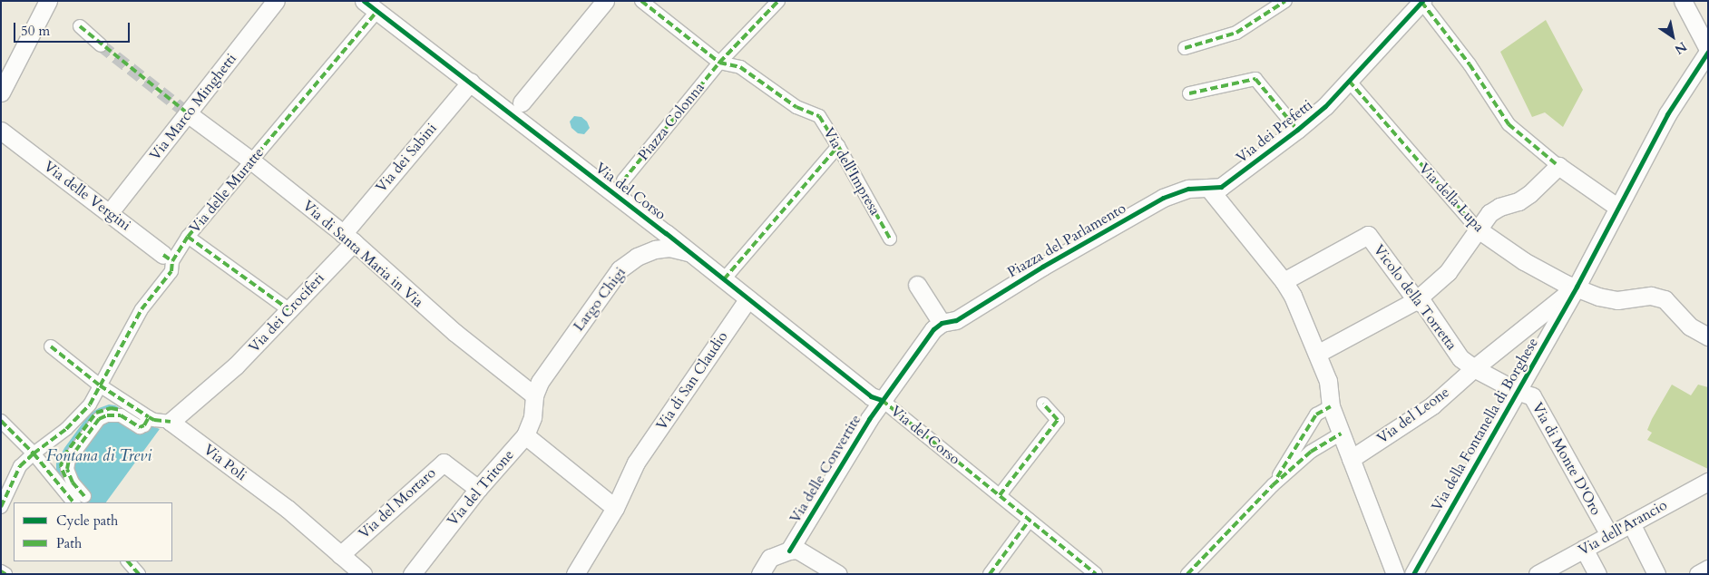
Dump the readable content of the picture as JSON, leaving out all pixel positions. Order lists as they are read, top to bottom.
{
  "streets": {
    "street": [
      "Via Marco Minghetti",
      "Piazza Colonna",
      "Via dei Prefetti",
      "Via dei Sabini",
      "Via dell'Impresa",
      "Via delle Muratte",
      "Via del Corso",
      "Via delle Vergini",
      "Via della Lupa",
      "Piazza del Parlamento",
      "Via di Santa Maria in Via",
      "Vicolo della Torretta",
      "Largo Chigi",
      "Via dei Crociferi",
      "Via di San Claudio",
      "Via del Leone",
      "Via della Fontanella di Borghese",
      "Via di Monte D'Oro",
      "Via Poli",
      "Via delle Convertite",
      "Via del Tritone",
      "Via del Mortaro",
      "Via dell'Arancio"
    ]
  },
  "crossings": [
    ["Via Marco Minghetti", "Via delle Vergini"],
    ["Via Marco Minghetti", "Via di Santa Maria in Via"],
    ["Piazza Colonna", "Via dell'Impresa"],
    ["Via dei Prefetti", "Via della Lupa"],
    ["Via dei Prefetti", "Piazza del Parlamento"],
    ["Via dei Sabini", "Via del Corso"],
    ["Via dei Sabini", "Via di Santa Maria in Via"],
    ["Via dei Sabini", "Via dei Crociferi"],
    ["Via delle Muratte", "Via del Corso"],
    ["Via delle Muratte", "Via delle Vergini"],
    ["Via delle Muratte", "Via di Santa Maria in Via"],
    ["Via del Corso", "Largo Chigi"],
    ["Via del Corso", "Via di San Claudio"],
    ["Via del Corso", "Via delle Convertite"],
    ["Via della Lupa", "Via del Leone"],
    ["Via della Lupa", "Via della Fontanella di Borghese"],
    ["Piazza del Parlamento", "Via delle Convertite"],
    ["Via di Santa Maria in Via", "Largo Chigi"],
    ["Via di Santa Maria in Via", "Via dei Crociferi"],
    ["Via di Santa Maria in Via", "Via del Tritone"],
    ["Vicolo della Torretta", "Via del Leone"],
    ["Vicolo della Torretta", "Via della Fontanella di Borghese"],
    ["Vicolo della Torretta", "Via di Monte D'Oro"],
    ["Largo Chigi", "Via del Tritone"],
    ["Via dei Crociferi", "Via Poli"],
    ["Via del Leone", "Via della Fontanella di Borghese"],
    ["Via della Fontanella di Borghese", "Via di Monte D'Oro"],
    ["Via di Monte D'Oro", "Via dell'Arancio"],
    ["Via Poli", "Via del Mortaro"],
    ["Via del Tritone", "Via del Mortaro"]
  ],
  "water": ["Fontana di Trevi"],
  "legend": ["Cycle path", "Path"],
  "scale_bar": "50 m",
  "north": "bottom right"
}
